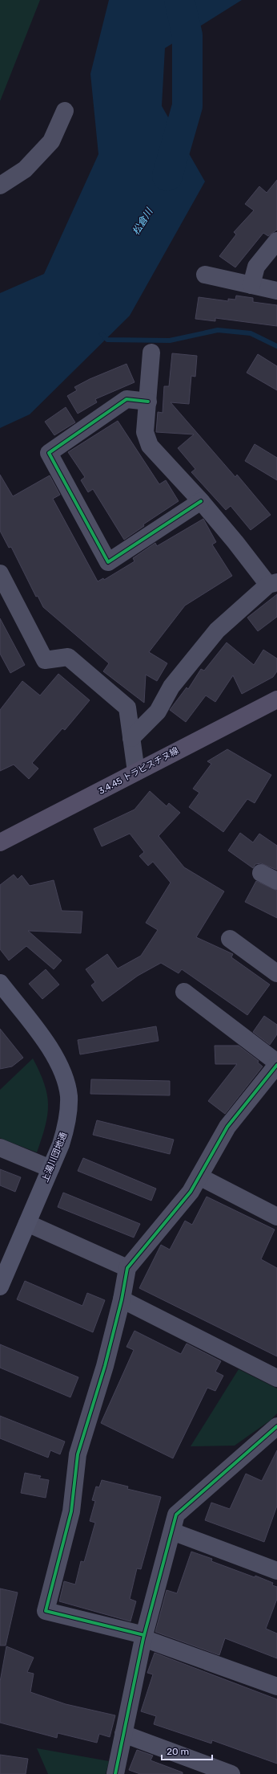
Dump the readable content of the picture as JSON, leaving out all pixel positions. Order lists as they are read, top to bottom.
{
  "streets": {
    "main road": ["3.4.45 トラピスチヌ線"],
    "street": ["上湯川団地通"]
  },
  "water": ["松倉川"],
  "scale_bar": "20 m"
}
